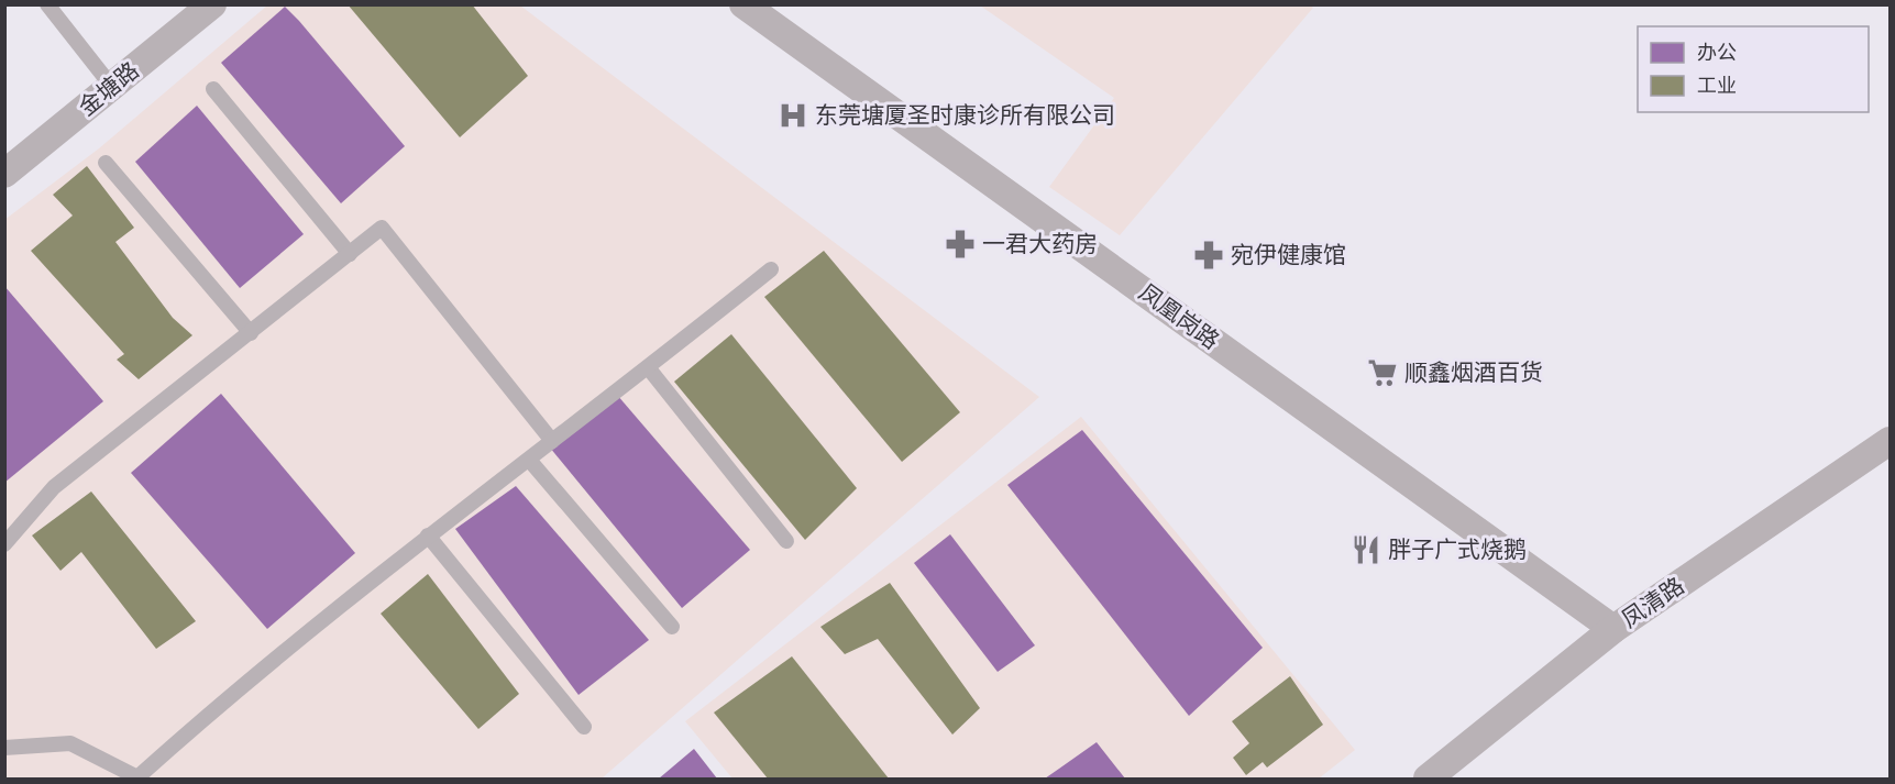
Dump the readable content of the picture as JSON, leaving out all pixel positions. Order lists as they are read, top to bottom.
{
  "streets": {
    "street": ["金塘路", "凤凰岗路", "凤清路"]
  },
  "crossings": [
    ["凤凰岗路", "凤清路"]
  ],
  "places": {
    "hospital": ["东莞塘厦圣时康诊所有限公司"],
    "pharmacy": ["一君大药房", "宛伊健康馆"],
    "supermarket": ["顺鑫烟酒百货"],
    "restaurant": ["胖子广式烧鹅"]
  },
  "legend": ["办公", "工业"]
}
